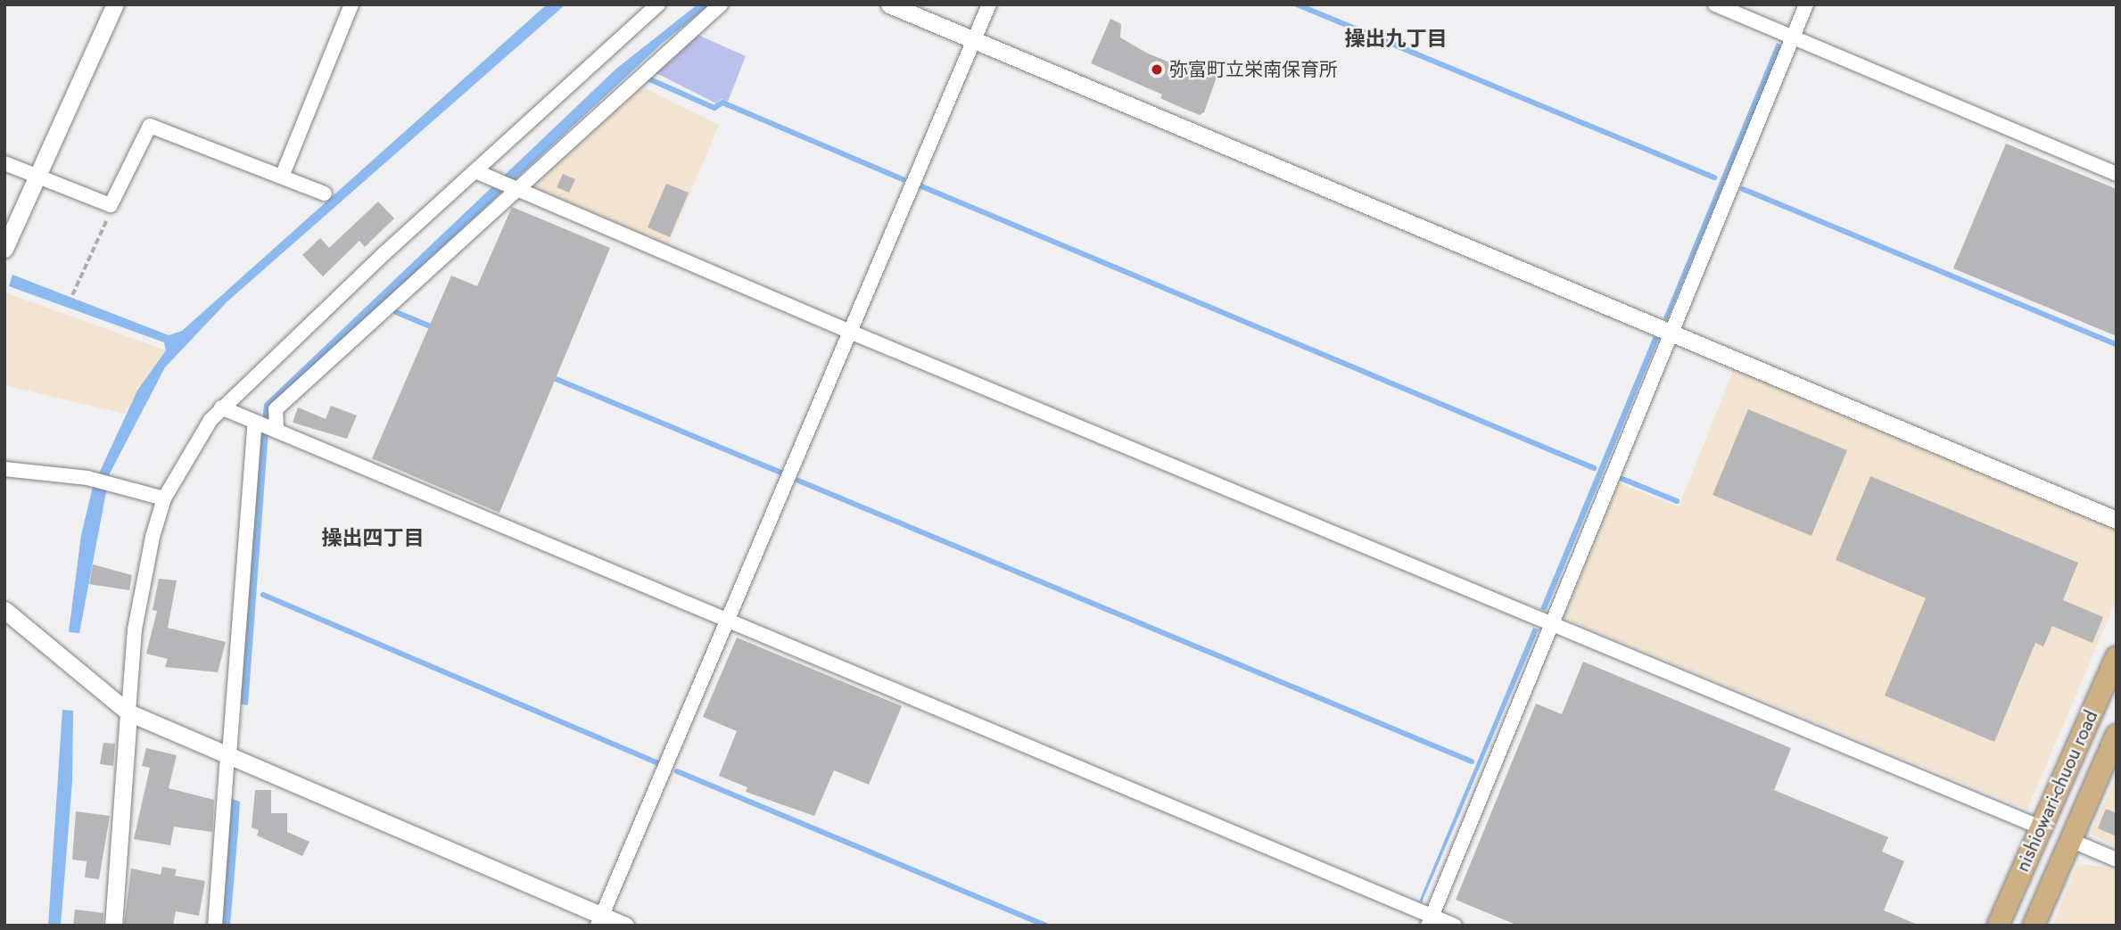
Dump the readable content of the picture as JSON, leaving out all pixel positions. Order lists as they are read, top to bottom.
{
  "streets": {
    "main road": ["nishiowari-chuou road"]
  },
  "districts": ["操出九丁目", "操出四丁目"],
  "places": ["弥富町立栄南保育所"]
}
